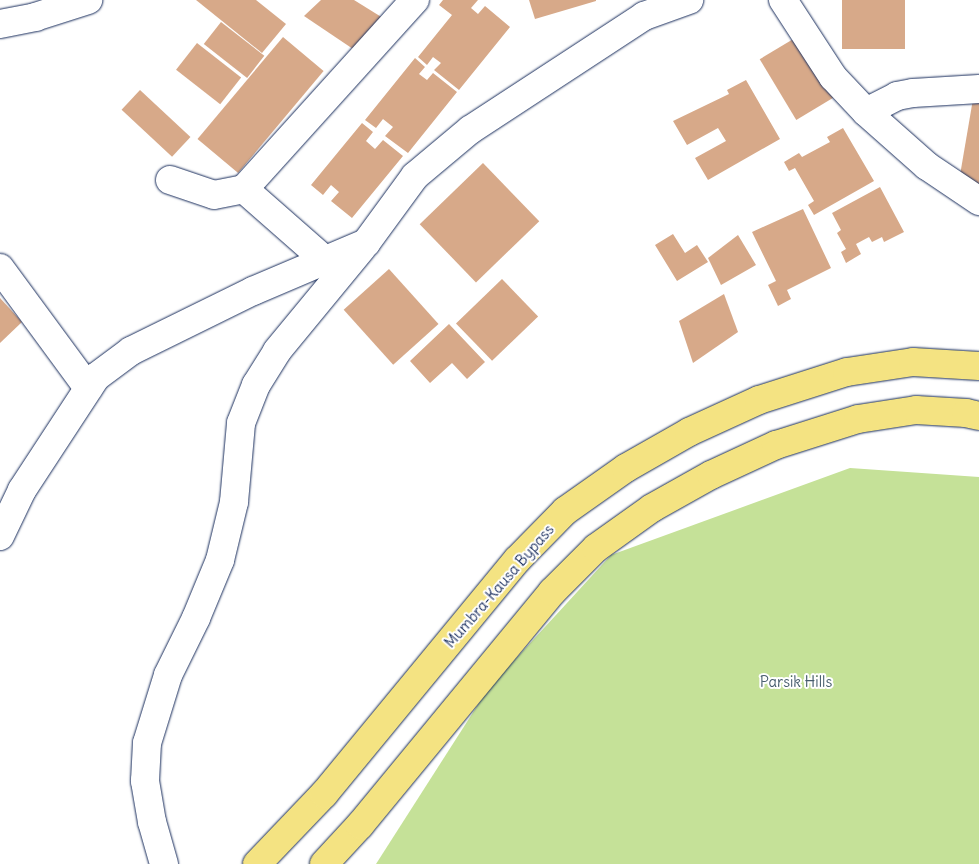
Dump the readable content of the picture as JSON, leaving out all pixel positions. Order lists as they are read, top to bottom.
{
  "streets": {
    "highway": ["Mumbra-Kausa Bypass"]
  },
  "parks": ["Parsik Hills"]
}
